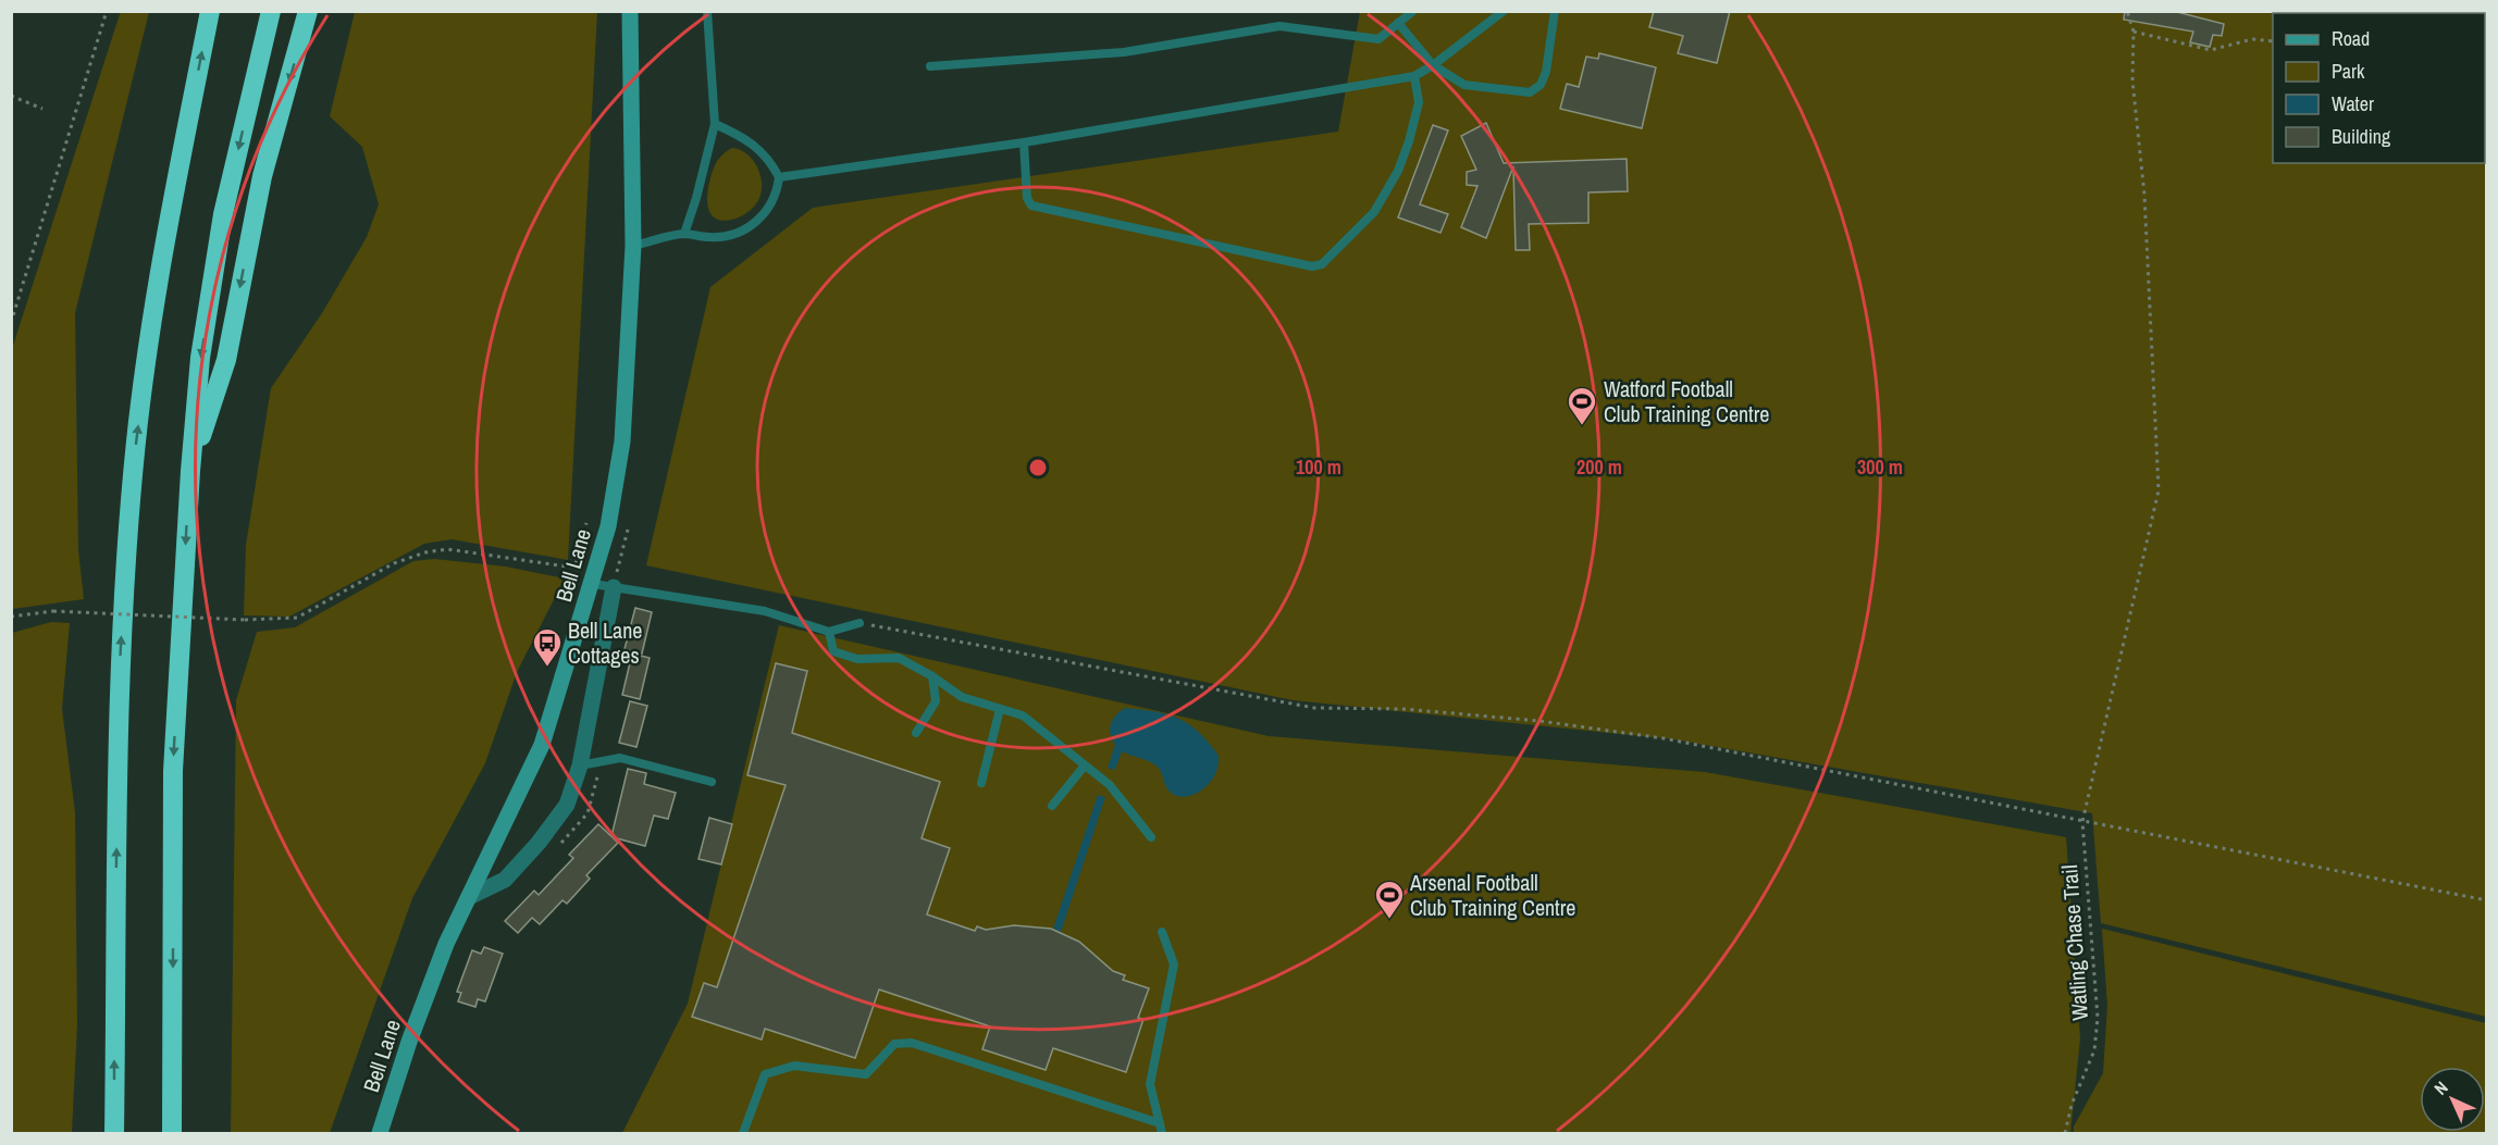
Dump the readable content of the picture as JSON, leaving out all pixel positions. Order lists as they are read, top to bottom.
{
  "streets": {
    "main road": ["Bell Lane"],
    "path": ["Watling Chase Trail"]
  },
  "places": {
    "sports": ["Watford Football Club Training Centre", "Arsenal Football Club Training Centre"],
    "bus stop": ["Bell Lane Cottages"]
  },
  "legend": [
    "Road",
    "Park",
    "Water",
    "Building"
  ],
  "north": "top left",
  "rings": ["100 m", "200 m", "300 m"]
}
